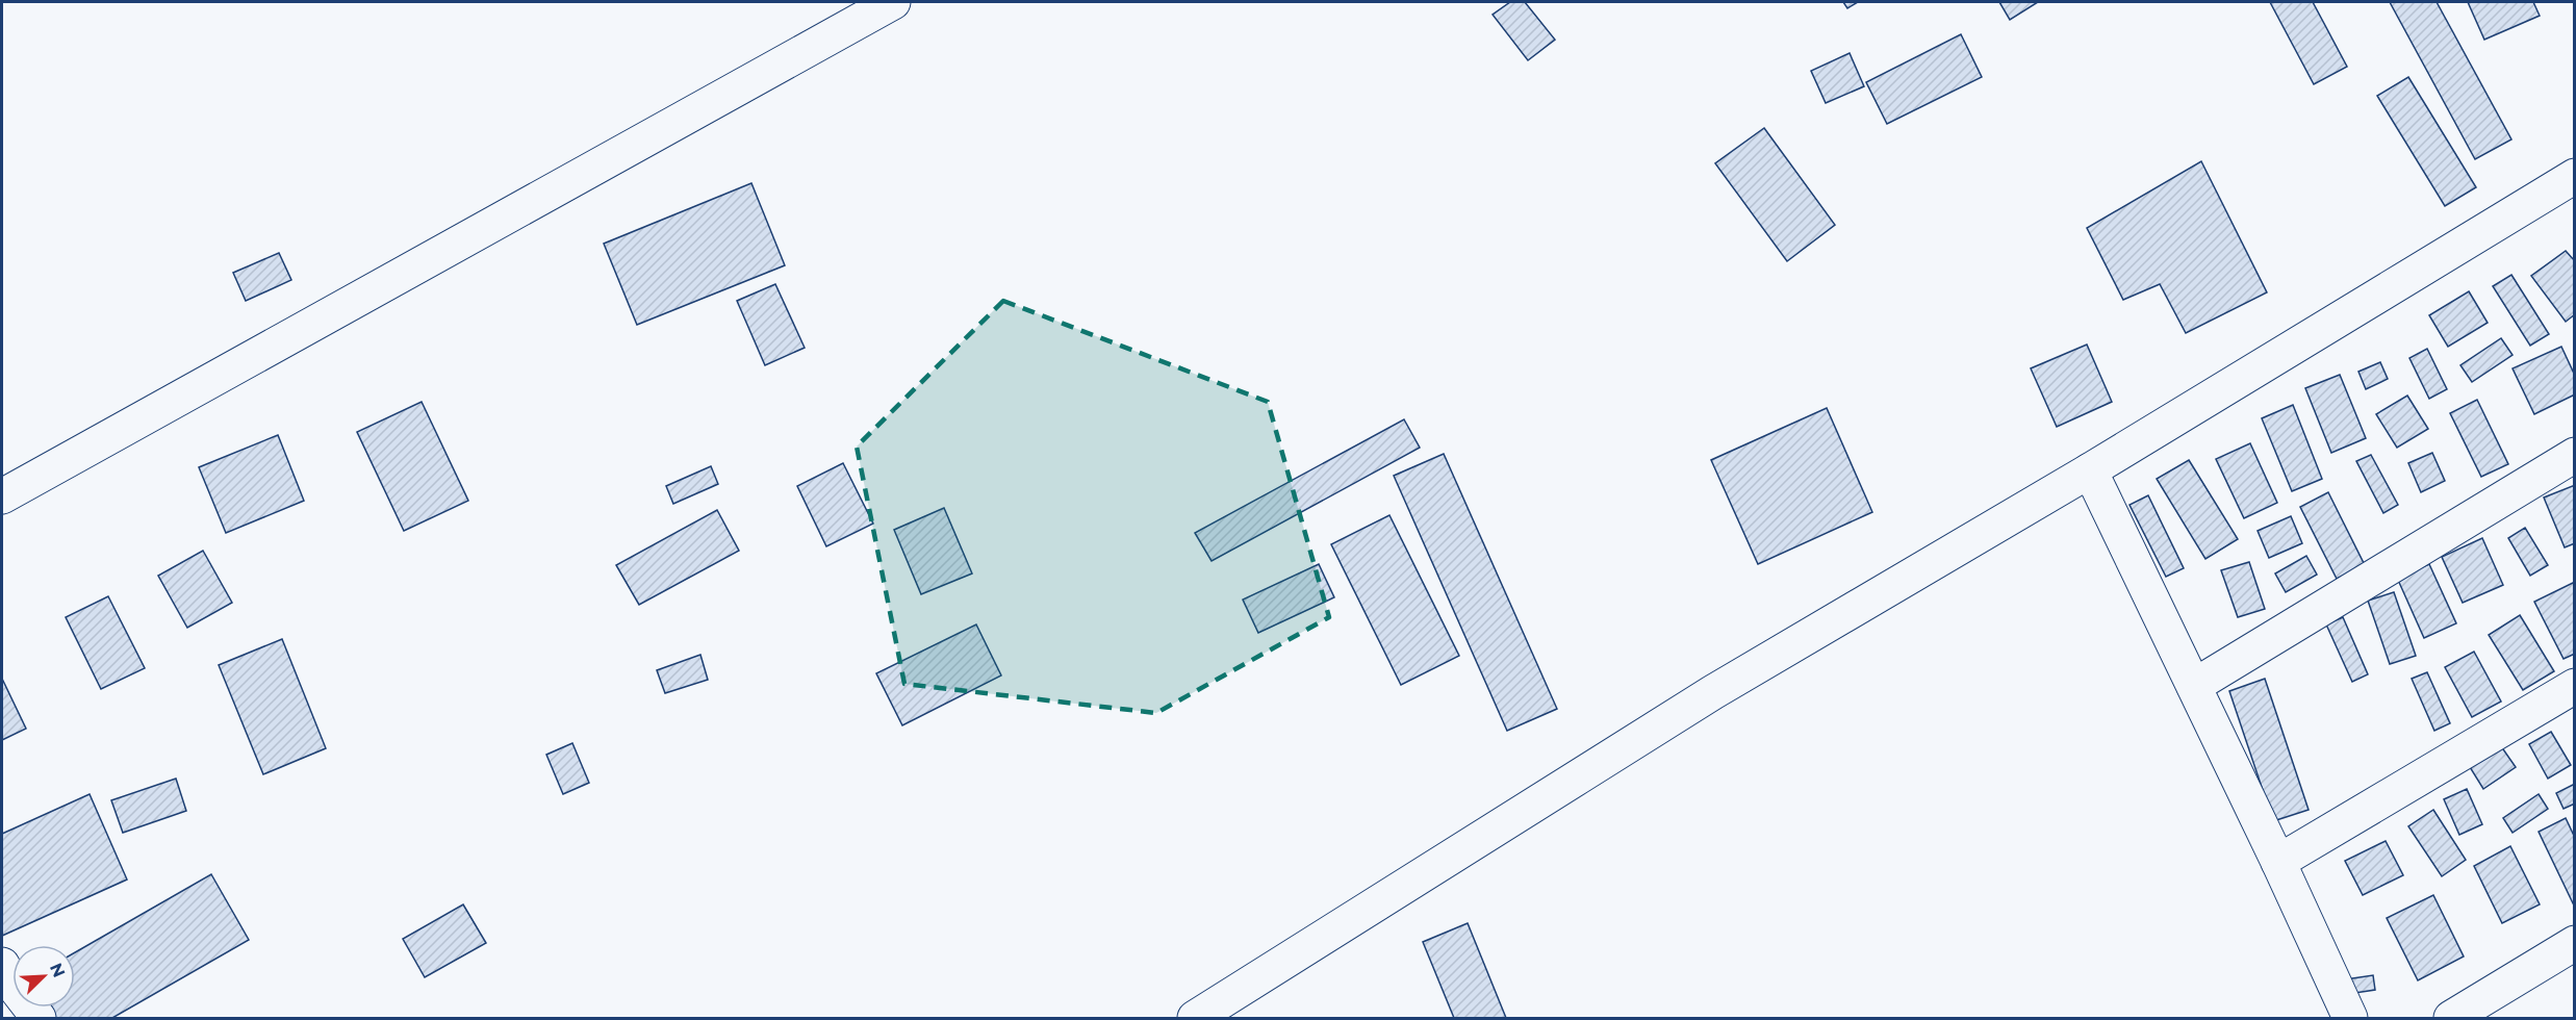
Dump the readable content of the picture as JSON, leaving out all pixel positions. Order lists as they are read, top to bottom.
{
  "north": "top right"
}
